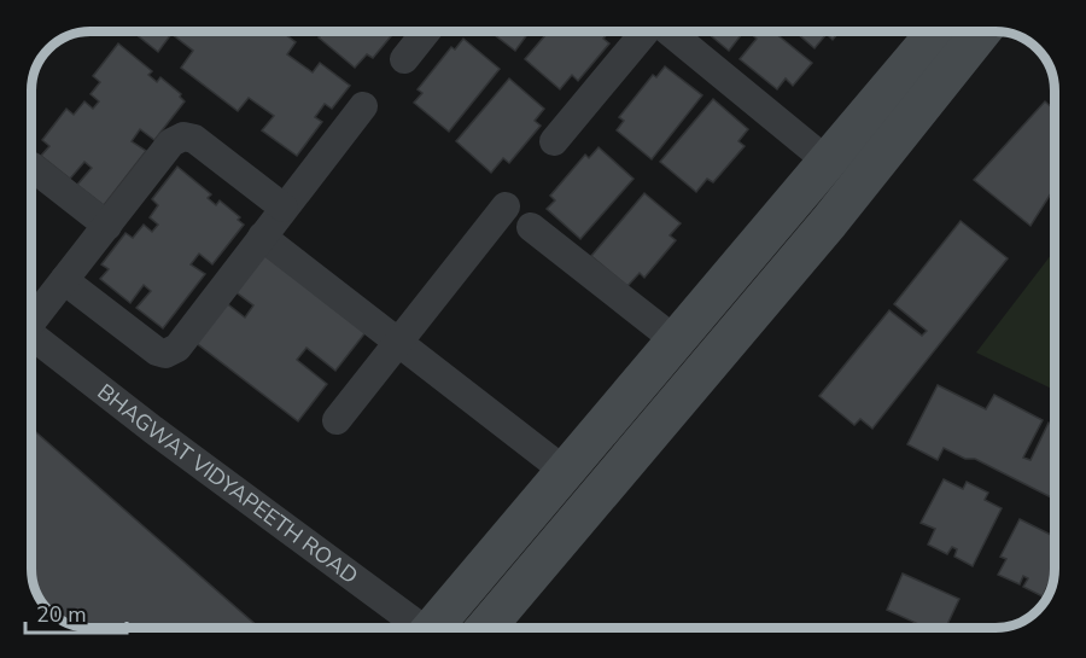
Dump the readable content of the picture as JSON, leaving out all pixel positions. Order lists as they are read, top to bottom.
{
  "streets": {
    "street": ["BHAGWAT VIDYAPEETH ROAD"]
  },
  "scale_bar": "20 m"
}
